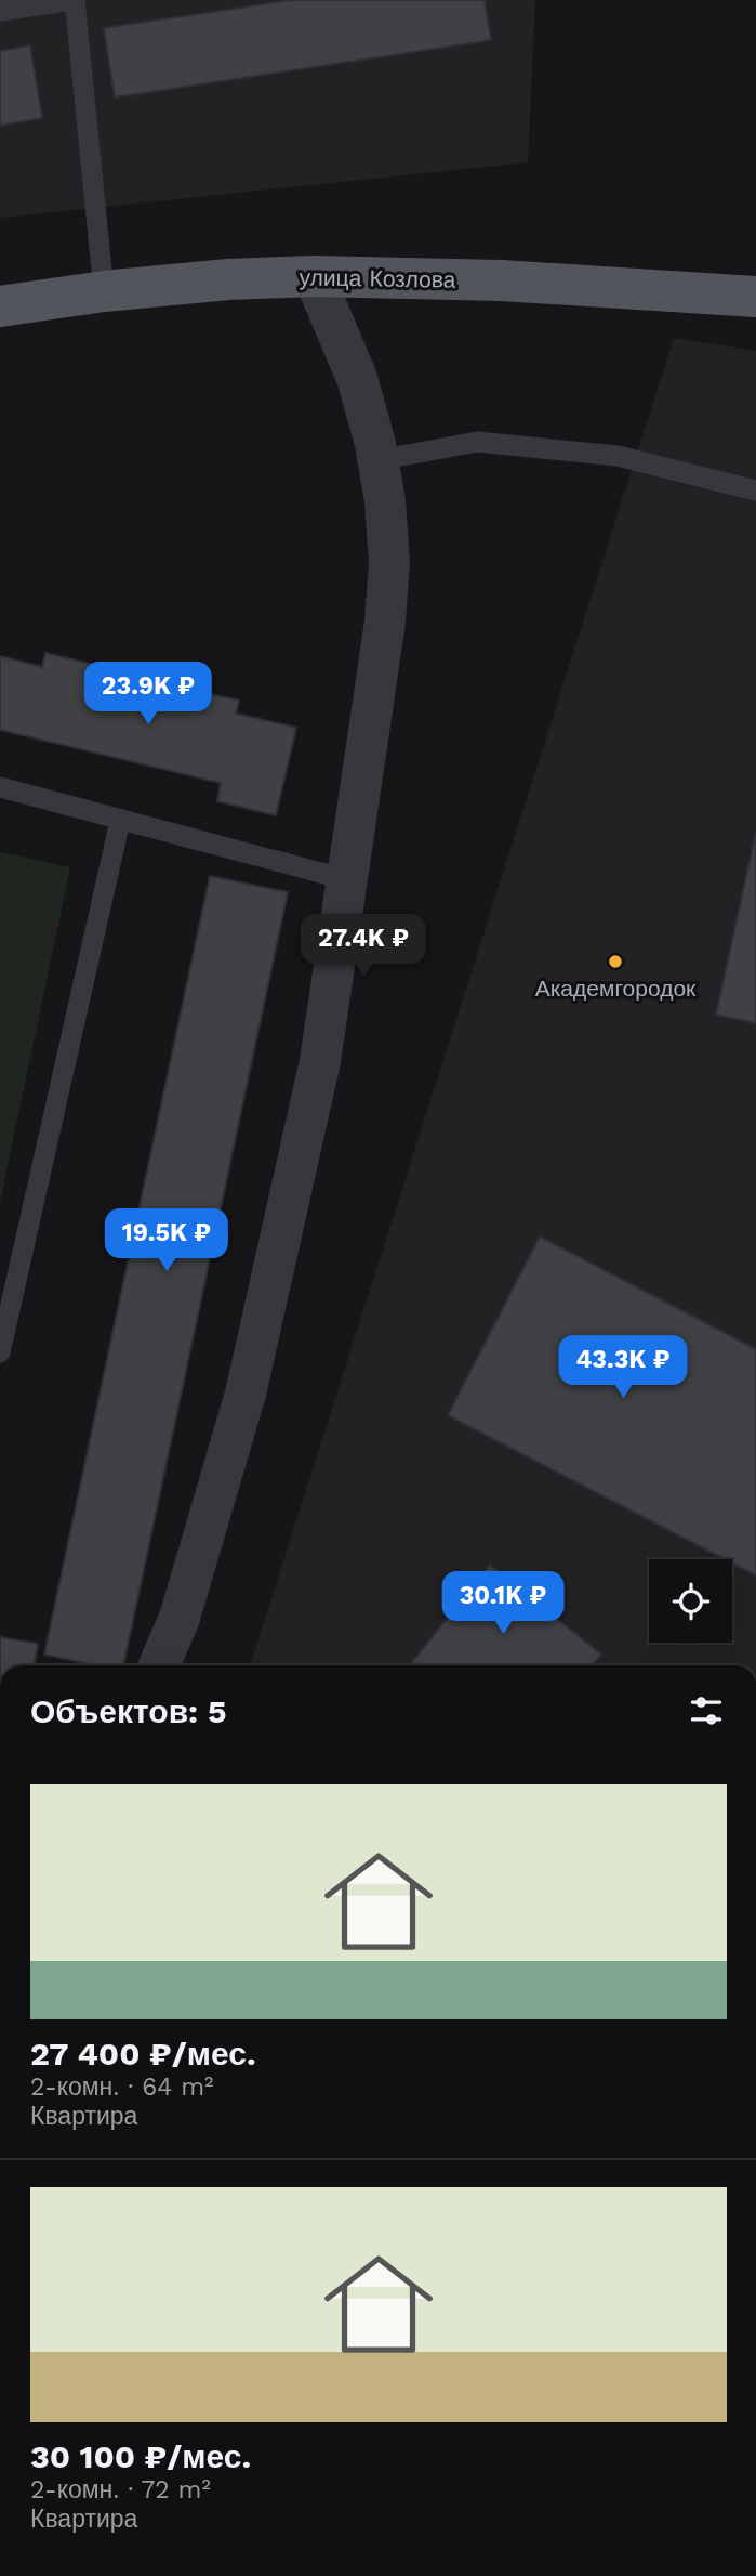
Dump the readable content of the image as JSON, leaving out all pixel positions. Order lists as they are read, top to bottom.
{
  "streets": {
    "main road": ["улица Козлова"]
  },
  "places": ["Академгородок"],
  "page": {
    "price": [
      "23.9K ₽",
      "27.4K ₽",
      "19.5K ₽",
      "43.3K ₽",
      "30.1K ₽"
    ],
    "heading": "Объектов: 5",
    "list": [
      {
        "name": "27 400 ₽/мес.",
        "note": "2-комн. · 64 m² · Квартира"
      },
      {
        "name": "30 100 ₽/мес.",
        "note": "2-комн. · 72 m² · Квартира"
      }
    ]
  }
}
